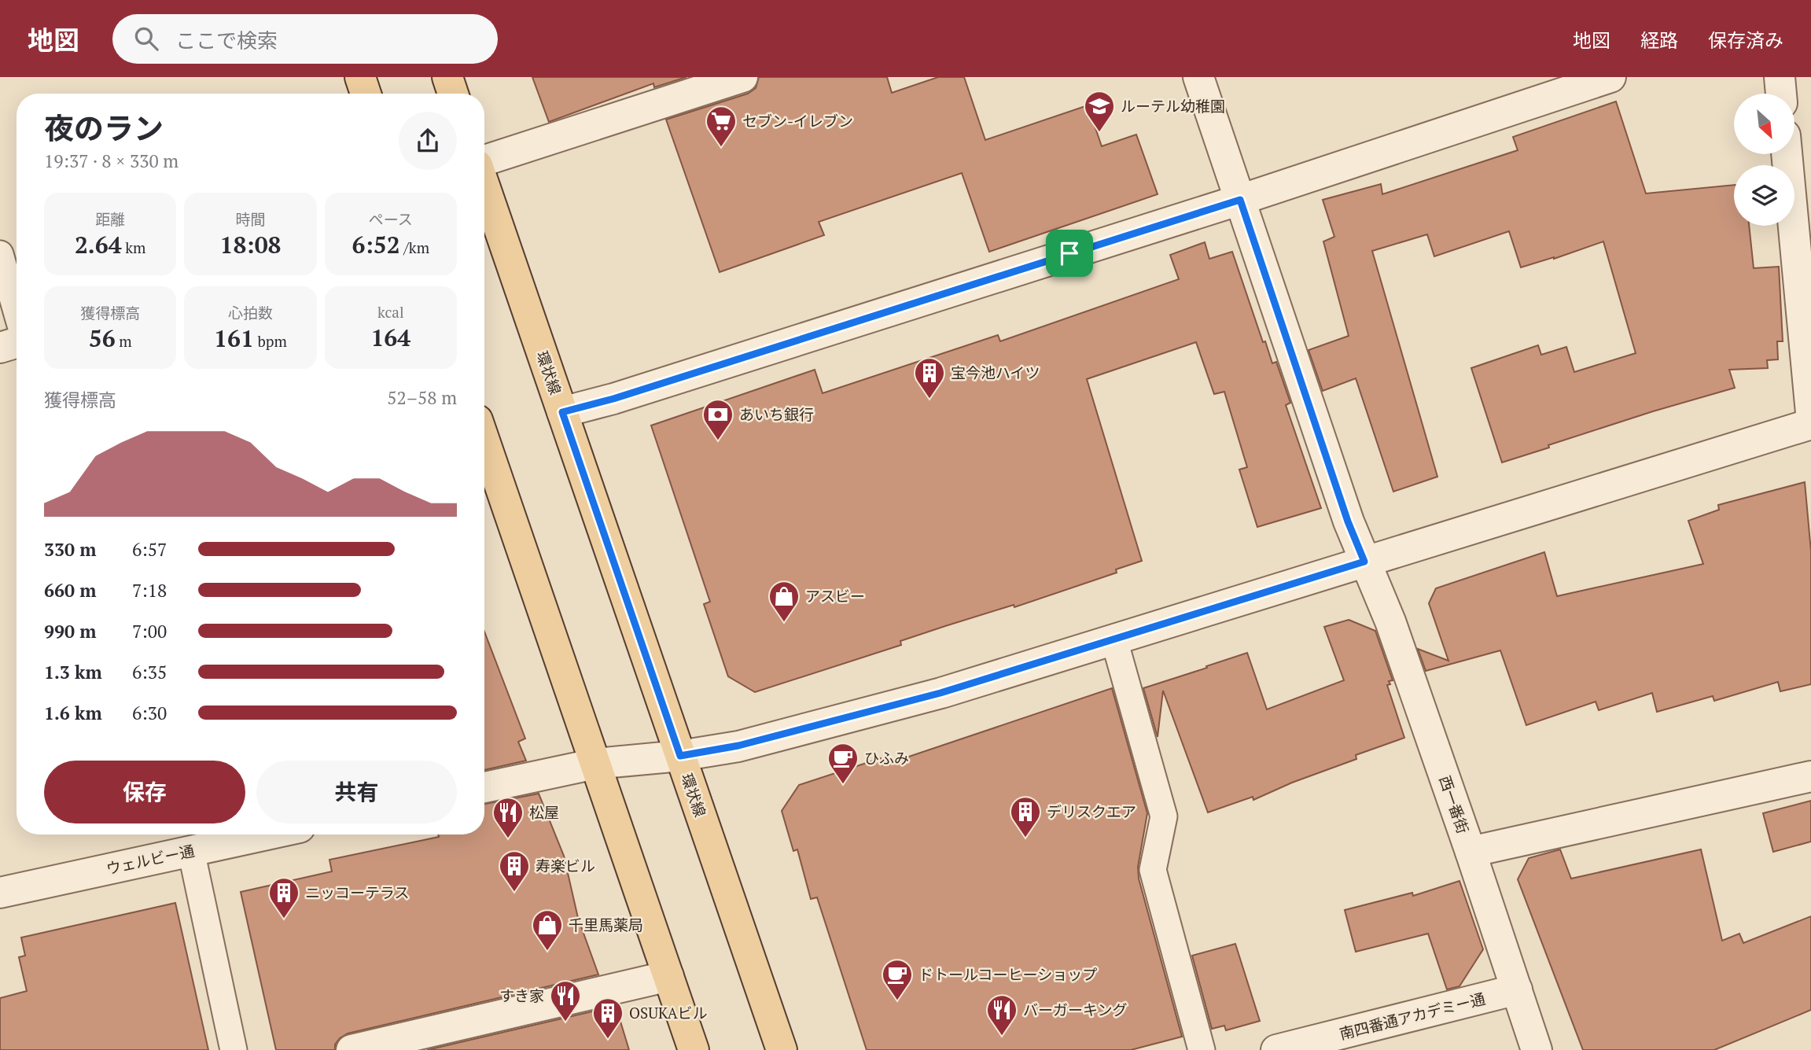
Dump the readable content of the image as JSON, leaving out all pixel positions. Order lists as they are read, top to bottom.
{
  "streets": {
    "main road": ["環状線"],
    "street": ["西一番街", "ウェルビー通", "南四番通アカデミー通"]
  },
  "crossings": [
    ["西一番街", "南四番通アカデミー通"]
  ],
  "places": {
    "school or university": ["ルーテル幼稚園"],
    "supermarket": ["セブン-イレブン"],
    "building": [
      "宝今池ハイツ",
      "デリスクエア",
      "寿楽ビル",
      "ニッコーテラス",
      "OSUKAビル"
    ],
    "bank": ["あいち銀行"],
    "shop": ["アスビー", "千里馬薬局"],
    "cafe": ["ひふみ", "ドトールコーヒーショップ"],
    "restaurant": ["松屋", "すき家", "バーガーキング"]
  },
  "north": "bottom right",
  "page": {
    "header": "地図",
    "search": "ここで検索",
    "nav": ["地図", "経路", "保存済み"],
    "heading": ["夜のラン", "19:37 · 8 × 330 m"],
    "stats": [
      ["距離", "2.64 km"],
      ["時間", "18:08"],
      ["ペース", "6:52 /km"],
      ["獲得標高", "56 m"],
      ["心拍数", "161 bpm"],
      ["kcal", "164"]
    ],
    "chart": ["獲得標高", "52–58 m"],
    "list": [
      {
        "name": "330 m",
        "note": "6:57"
      },
      {
        "name": "660 m",
        "note": "7:18"
      },
      {
        "name": "990 m",
        "note": "7:00"
      },
      {
        "name": "1.3 km",
        "note": "6:35"
      },
      {
        "name": "1.6 km",
        "note": "6:30"
      }
    ],
    "buttons": ["保存", "共有"]
  }
}
